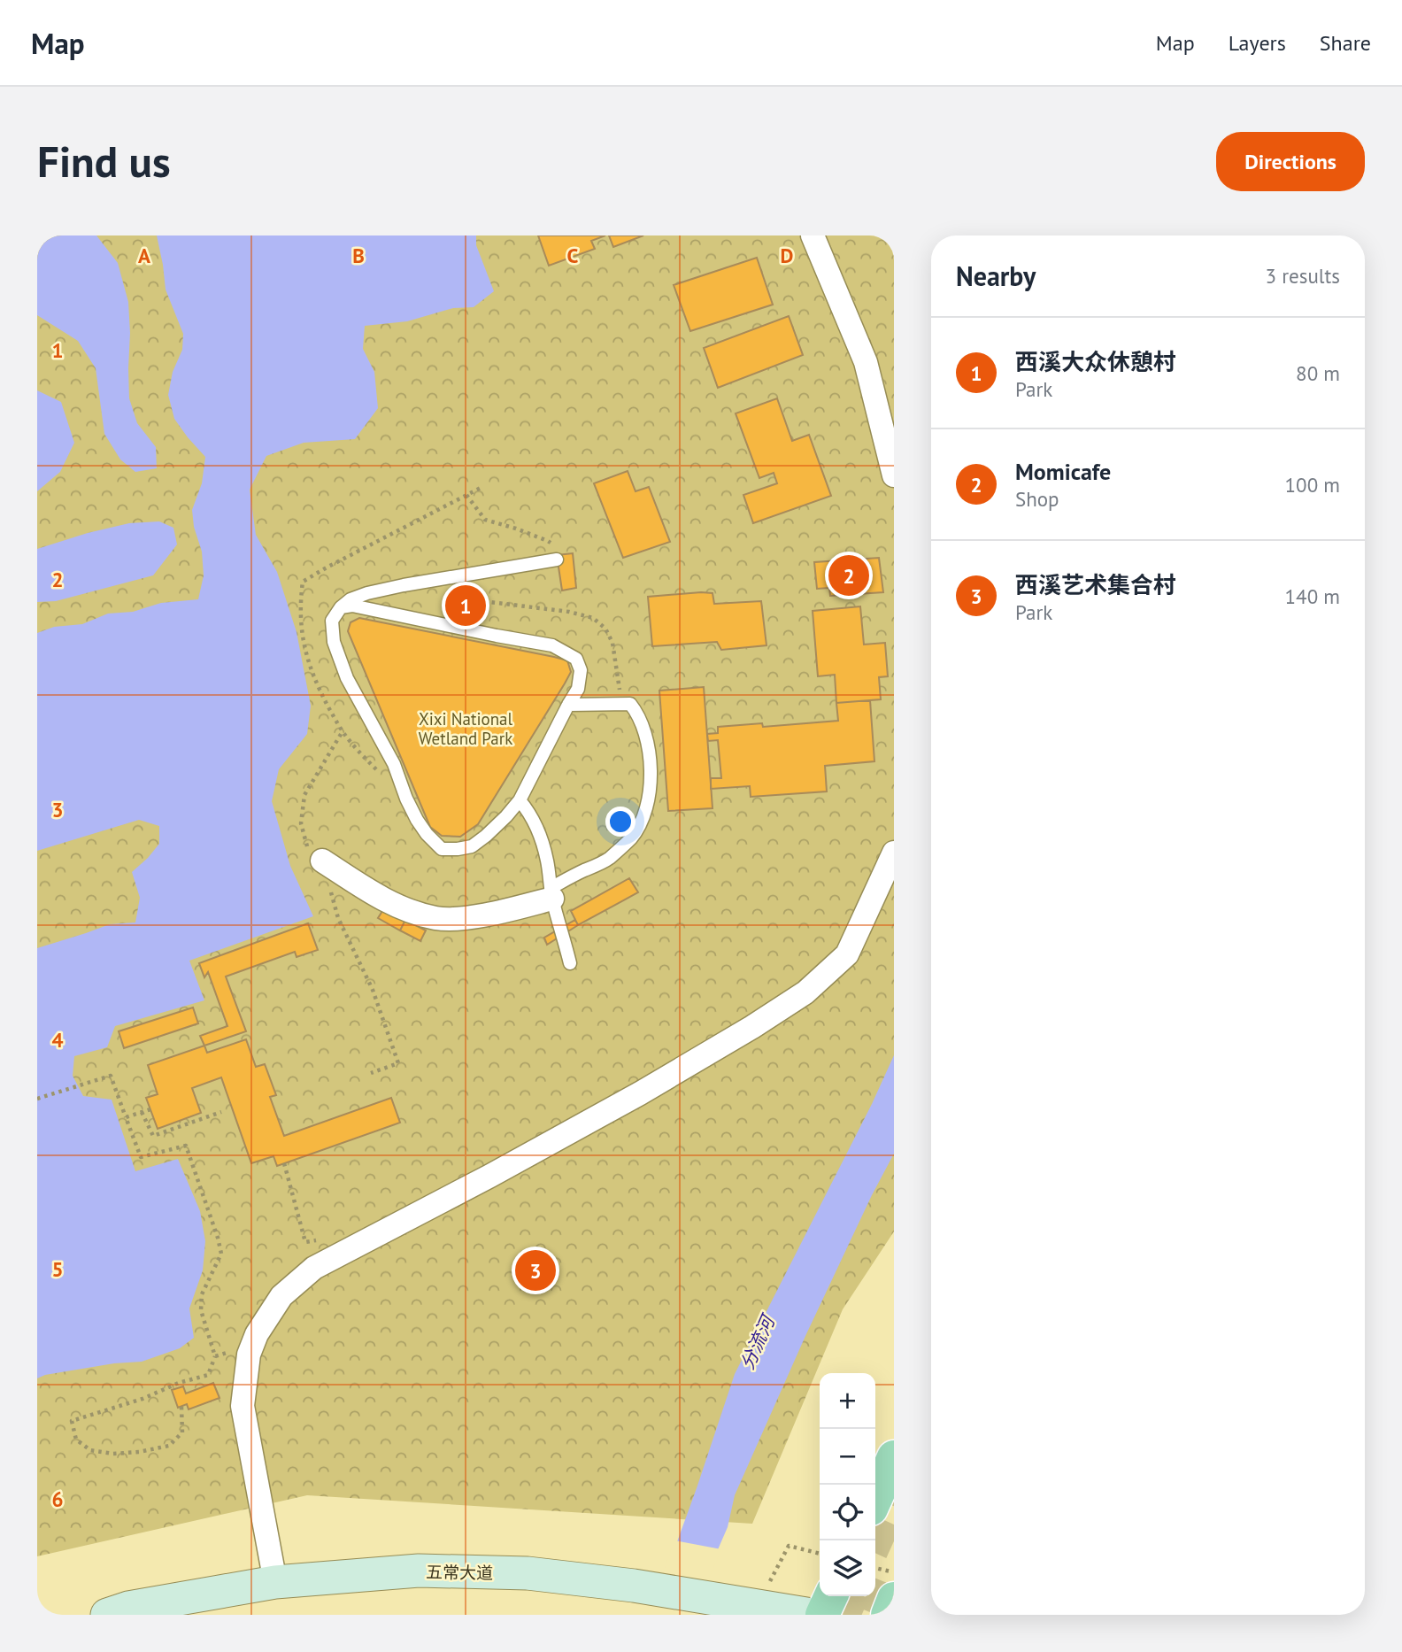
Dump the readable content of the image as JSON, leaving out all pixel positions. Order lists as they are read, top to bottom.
{
  "streets": {
    "main road": ["五常大道"]
  },
  "water": ["分流河"],
  "parks": ["Xixi National Wetland Park"],
  "page": {
    "header": "Map",
    "nav": ["Map", "Layers", "Share"],
    "buttons": "Directions",
    "title": "Find us",
    "heading": ["Nearby", "3 results"],
    "list": [
      {
        "mark": "1",
        "name": "西溪大众休憩村",
        "note": "Park",
        "value": "80 m"
      },
      {
        "mark": "2",
        "name": "Momicafe",
        "note": "Shop",
        "value": "100 m"
      },
      {
        "mark": "3",
        "name": "西溪艺术集合村",
        "note": "Park",
        "value": "140 m"
      }
    ],
    "pins": ["2", "1", "3"],
    "map_buttons": ["+", "−"]
  },
  "grid": {
    "columns": [
      "A",
      "B",
      "C",
      "D"
    ],
    "rows": [
      "1",
      "2",
      "3",
      "4",
      "5",
      "6"
    ]
  }
}
